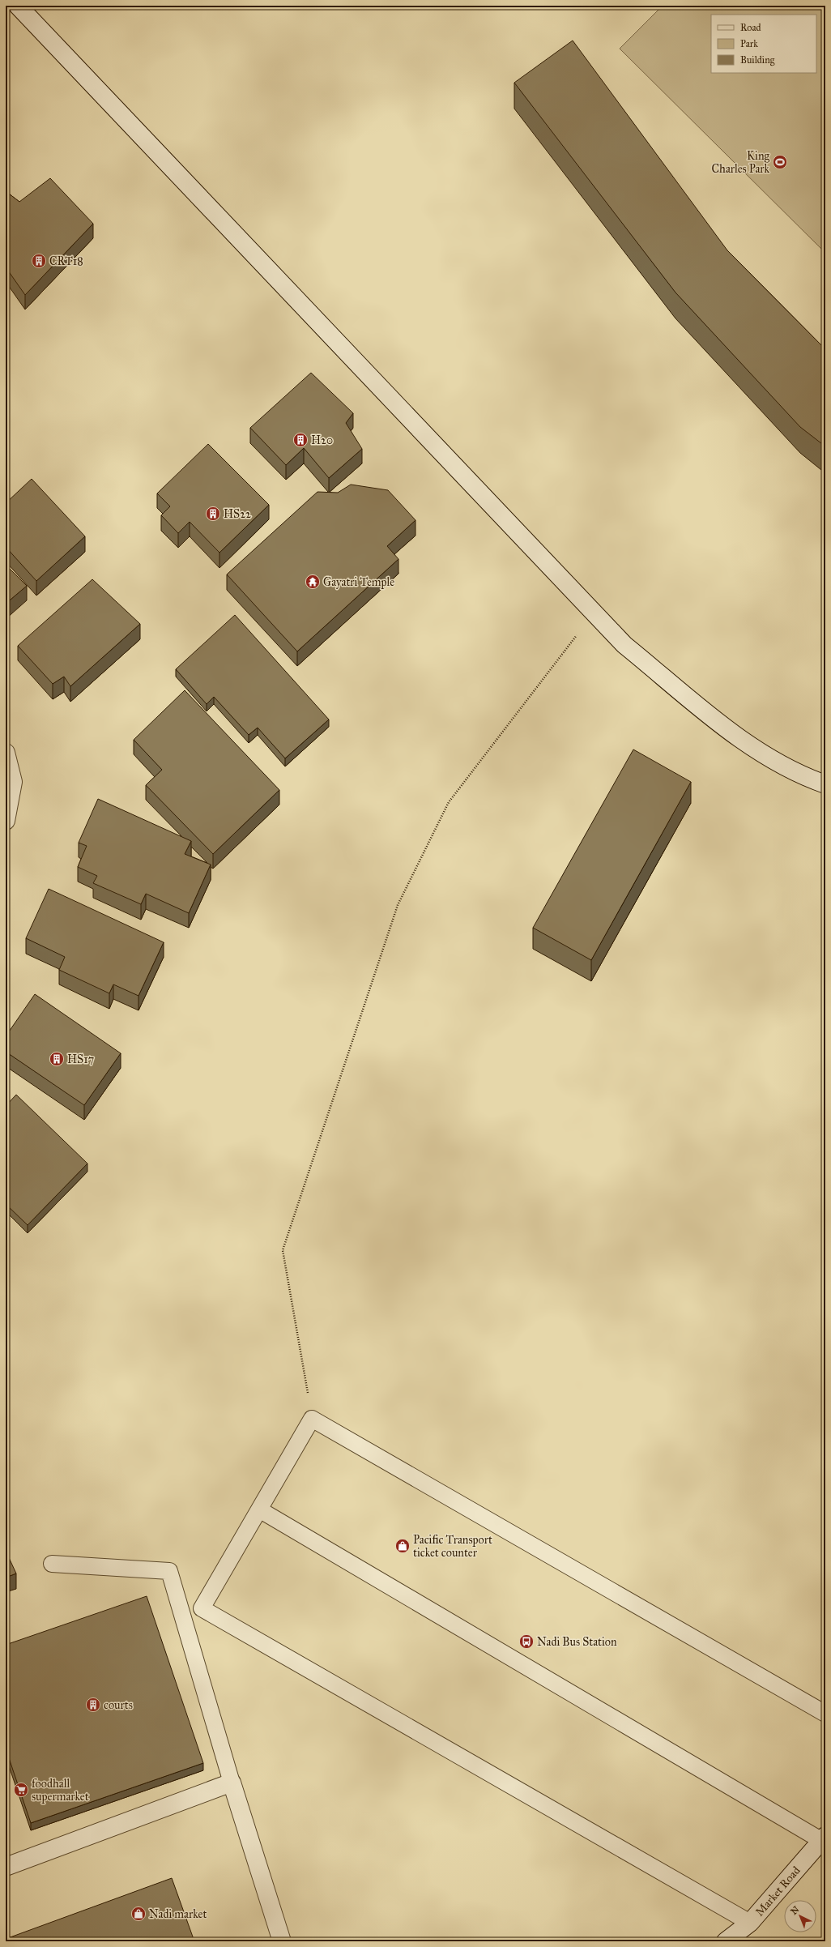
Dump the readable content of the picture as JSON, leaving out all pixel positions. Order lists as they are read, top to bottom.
{
  "streets": {
    "main road": ["Market Road"]
  },
  "places": {
    "sports": ["King Charles Park"],
    "building": [
      "CRT18",
      "H20",
      "HS22",
      "HS17",
      "courts"
    ],
    "temple": ["Gayatri Temple"],
    "shop": ["Pacific Transport ticket counter", "Nadi market"],
    "bus stop": ["Nadi Bus Station"],
    "supermarket": ["foodhall supermarket"]
  },
  "legend": ["Road", "Park", "Building"],
  "north": "top left"
}
